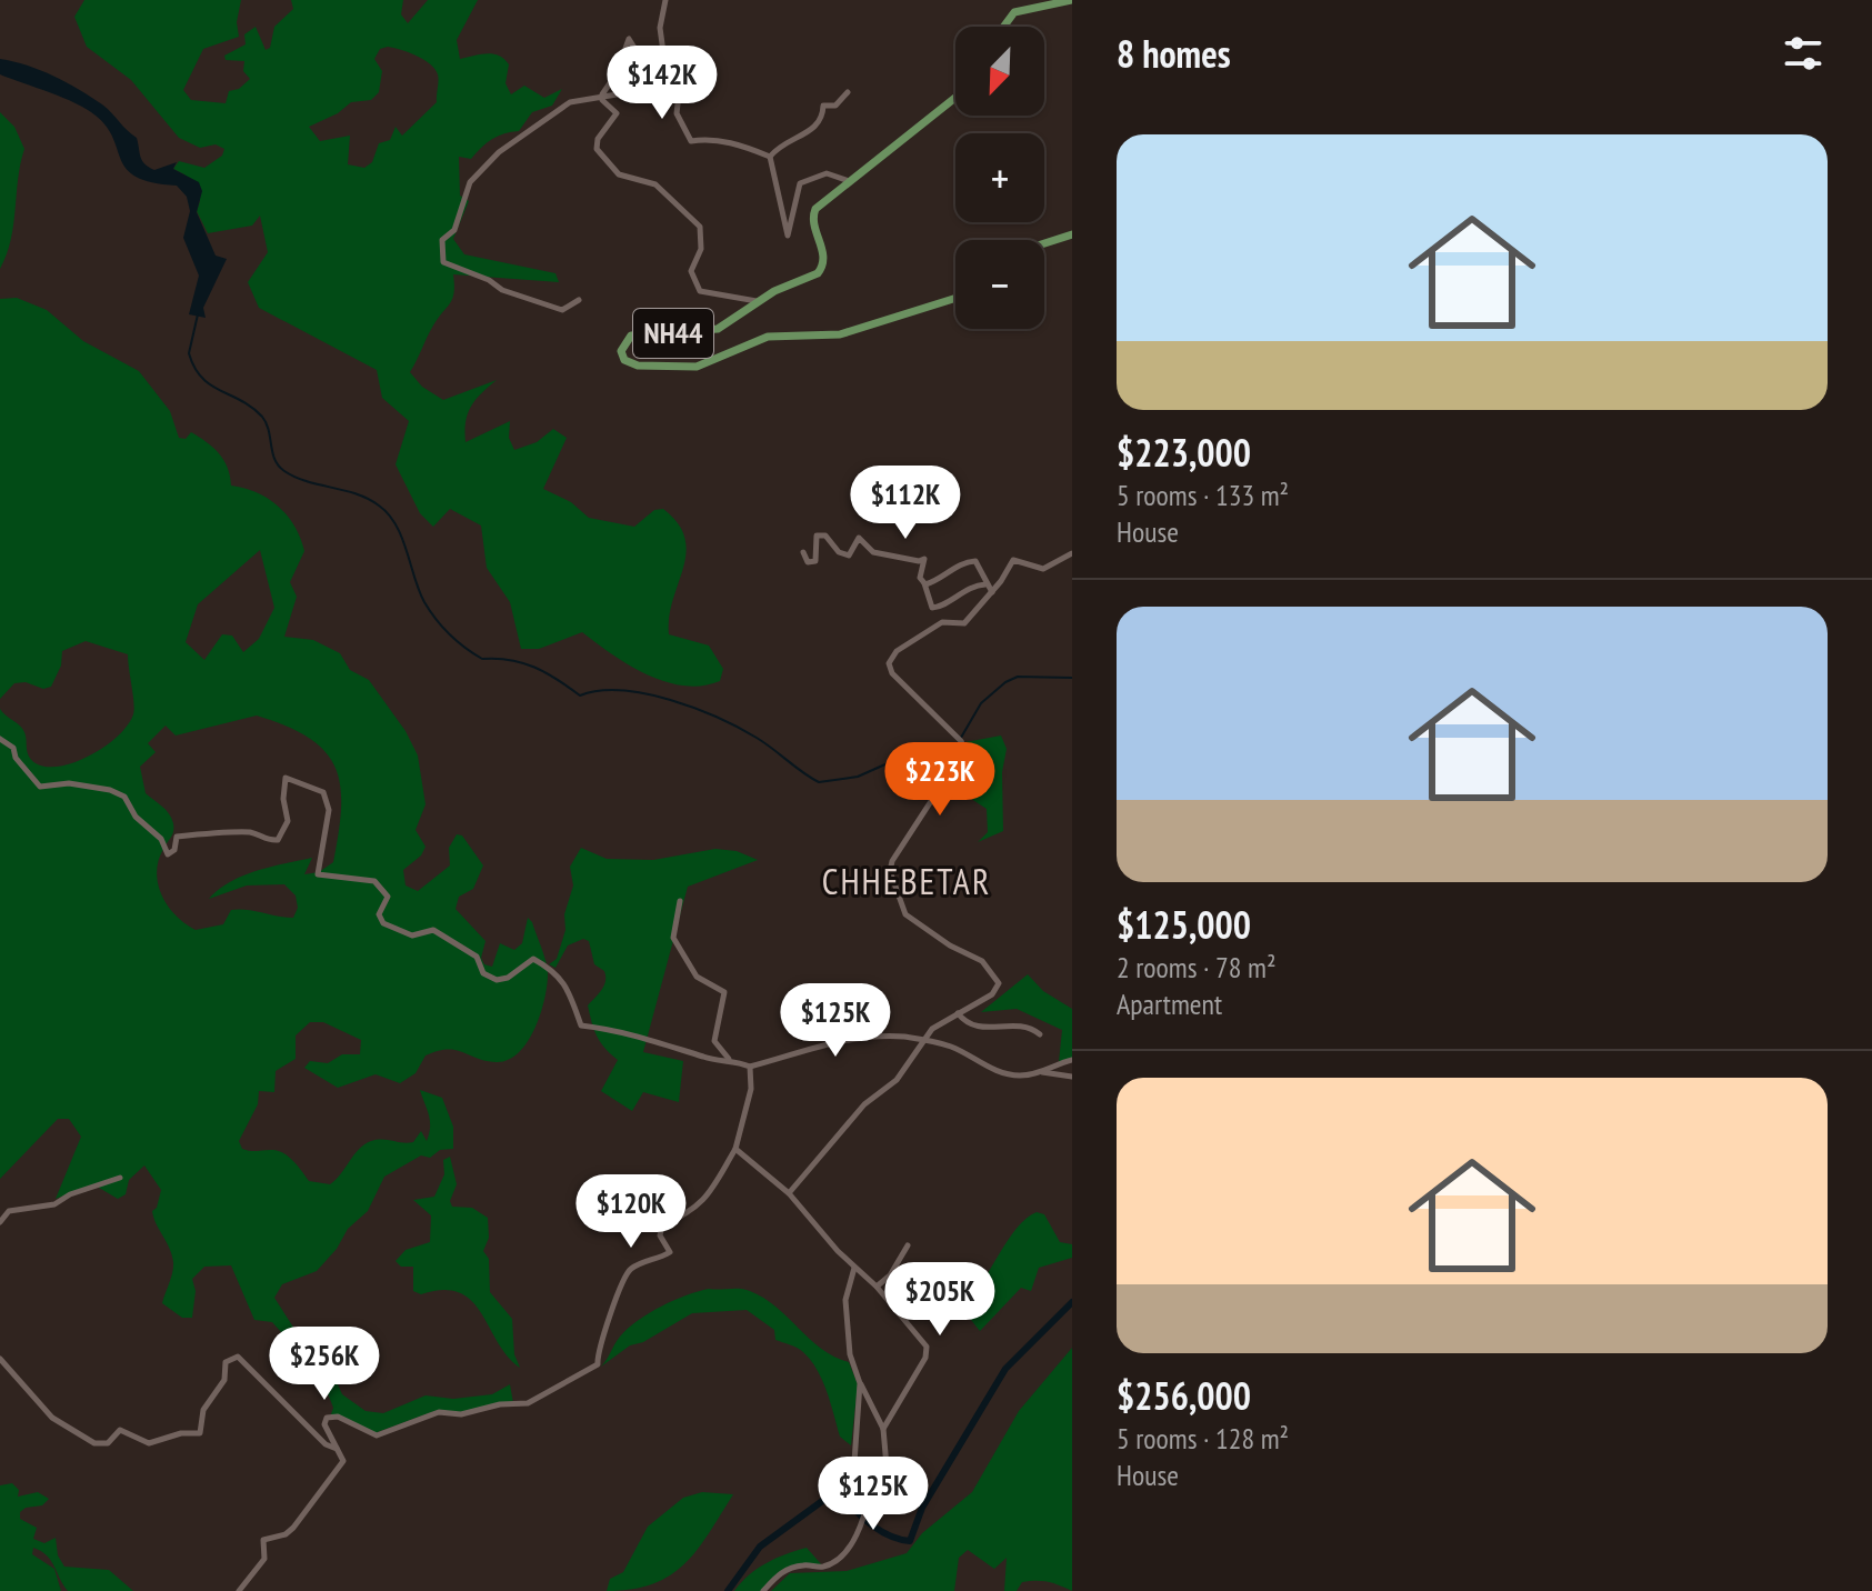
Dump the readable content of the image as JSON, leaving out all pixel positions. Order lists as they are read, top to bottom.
{
  "streets": {
    "main road": ["NH44"]
  },
  "districts": ["CHHEBETAR"],
  "north": "bottom left",
  "page": {
    "heading": "8 homes",
    "map_buttons": ["+", "−"],
    "price": [
      "$142K",
      "$112K",
      "$223K",
      "$125K",
      "$120K",
      "$205K",
      "$256K",
      "$125K"
    ],
    "list": [
      {
        "name": "$223,000",
        "note": "5 rooms · 133 m² · House"
      },
      {
        "name": "$125,000",
        "note": "2 rooms · 78 m² · Apartment"
      },
      {
        "name": "$256,000",
        "note": "5 rooms · 128 m² · House"
      }
    ]
  }
}
